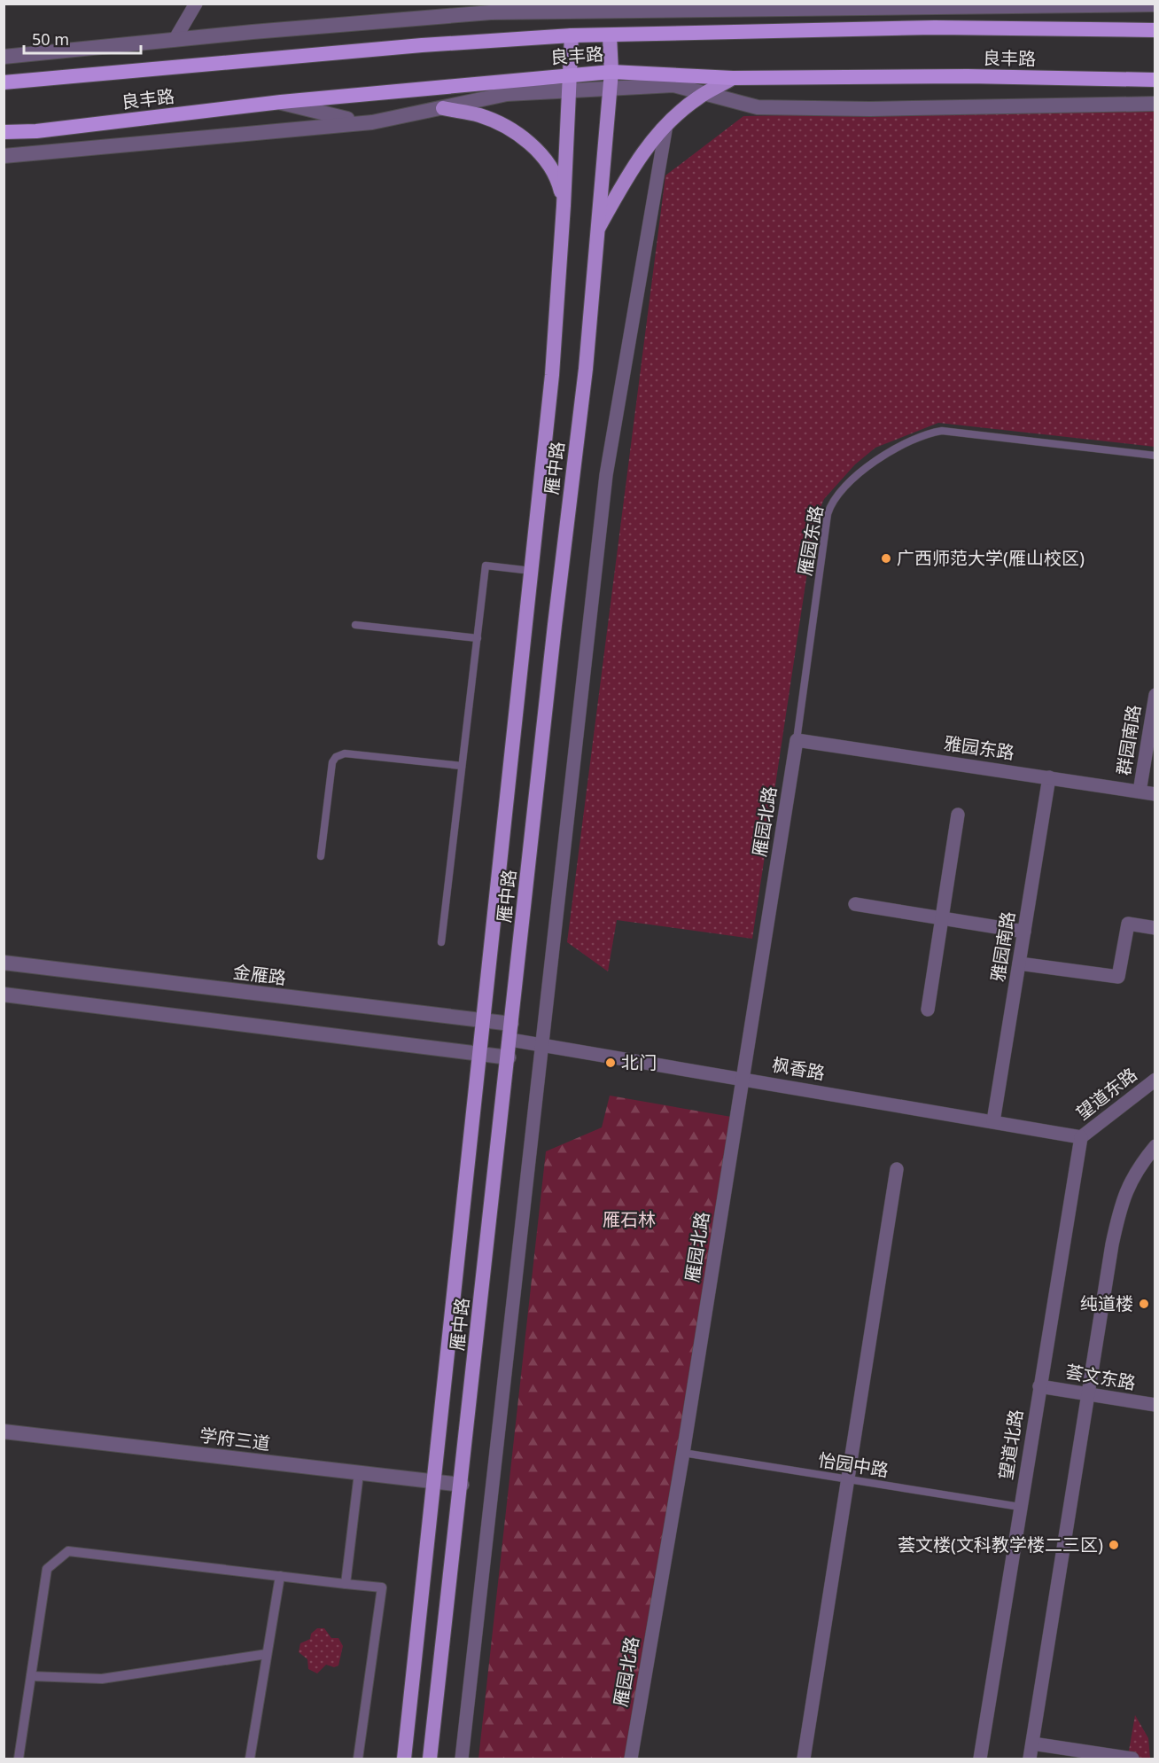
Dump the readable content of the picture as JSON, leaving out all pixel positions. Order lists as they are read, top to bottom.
{
  "streets": {
    "highway": ["良丰路"],
    "main road": ["雁中路"],
    "street": [
      "群园南路",
      "雅园东路",
      "雁园北路",
      "雅园南路",
      "金雁路",
      "枫香路",
      "望道东路",
      "荟文东路",
      "学府三道",
      "望道北路"
    ],
    "lane": ["雁园东路", "怡园中路"]
  },
  "crossings": [
    ["良丰路", "雁中路"],
    ["雁中路", "金雁路"],
    ["雁中路", "枫香路"],
    ["雁中路", "学府三道"],
    ["雁园东路", "雅园东路"],
    ["雁园东路", "雁园北路"],
    ["群园南路", "雅园东路"],
    ["雅园东路", "雁园北路"],
    ["雅园东路", "雅园南路"],
    ["雁园北路", "枫香路"],
    ["雁园北路", "怡园中路"],
    ["雅园南路", "枫香路"],
    ["枫香路", "望道东路"],
    ["枫香路", "望道北路"],
    ["望道东路", "望道北路"],
    ["荟文东路", "望道北路"],
    ["望道北路", "怡园中路"]
  ],
  "parks": ["雁石林"],
  "places": [
    "广西师范大学(雁山校区)",
    "北门",
    "纯道楼",
    "荟文楼(文科教学楼二三区)"
  ],
  "scale_bar": "50 m"
}
